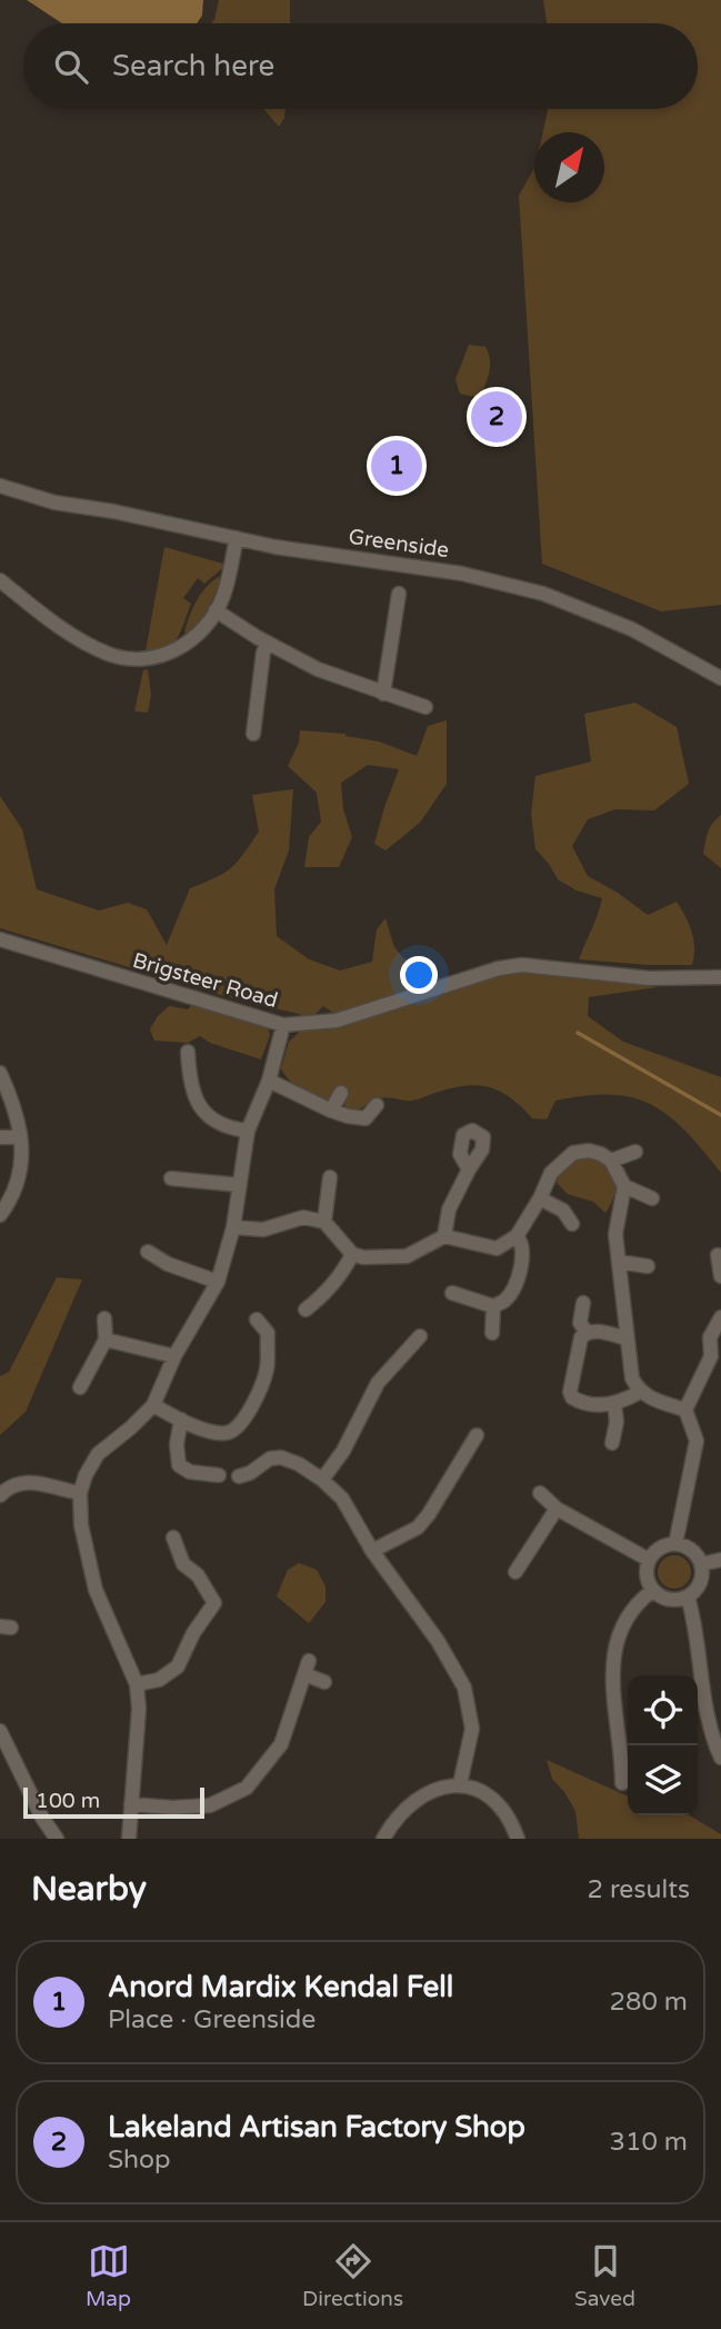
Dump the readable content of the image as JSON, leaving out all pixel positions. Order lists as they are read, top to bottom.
{
  "streets": {
    "street": ["Greenside", "Brigsteer Road"]
  },
  "scale_bar": "100 m",
  "north": "top right",
  "page": {
    "search": "Search here",
    "pins": ["2", "1"],
    "scale": "100 m",
    "heading": ["Nearby", "2 results"],
    "list": [
      {
        "mark": "1",
        "name": "Anord Mardix Kendal Fell",
        "note": "Place · Greenside",
        "value": "280 m"
      },
      {
        "mark": "2",
        "name": "Lakeland Artisan Factory Shop",
        "note": "Shop",
        "value": "310 m"
      }
    ],
    "nav": ["Map", "Directions", "Saved"]
  }
}
